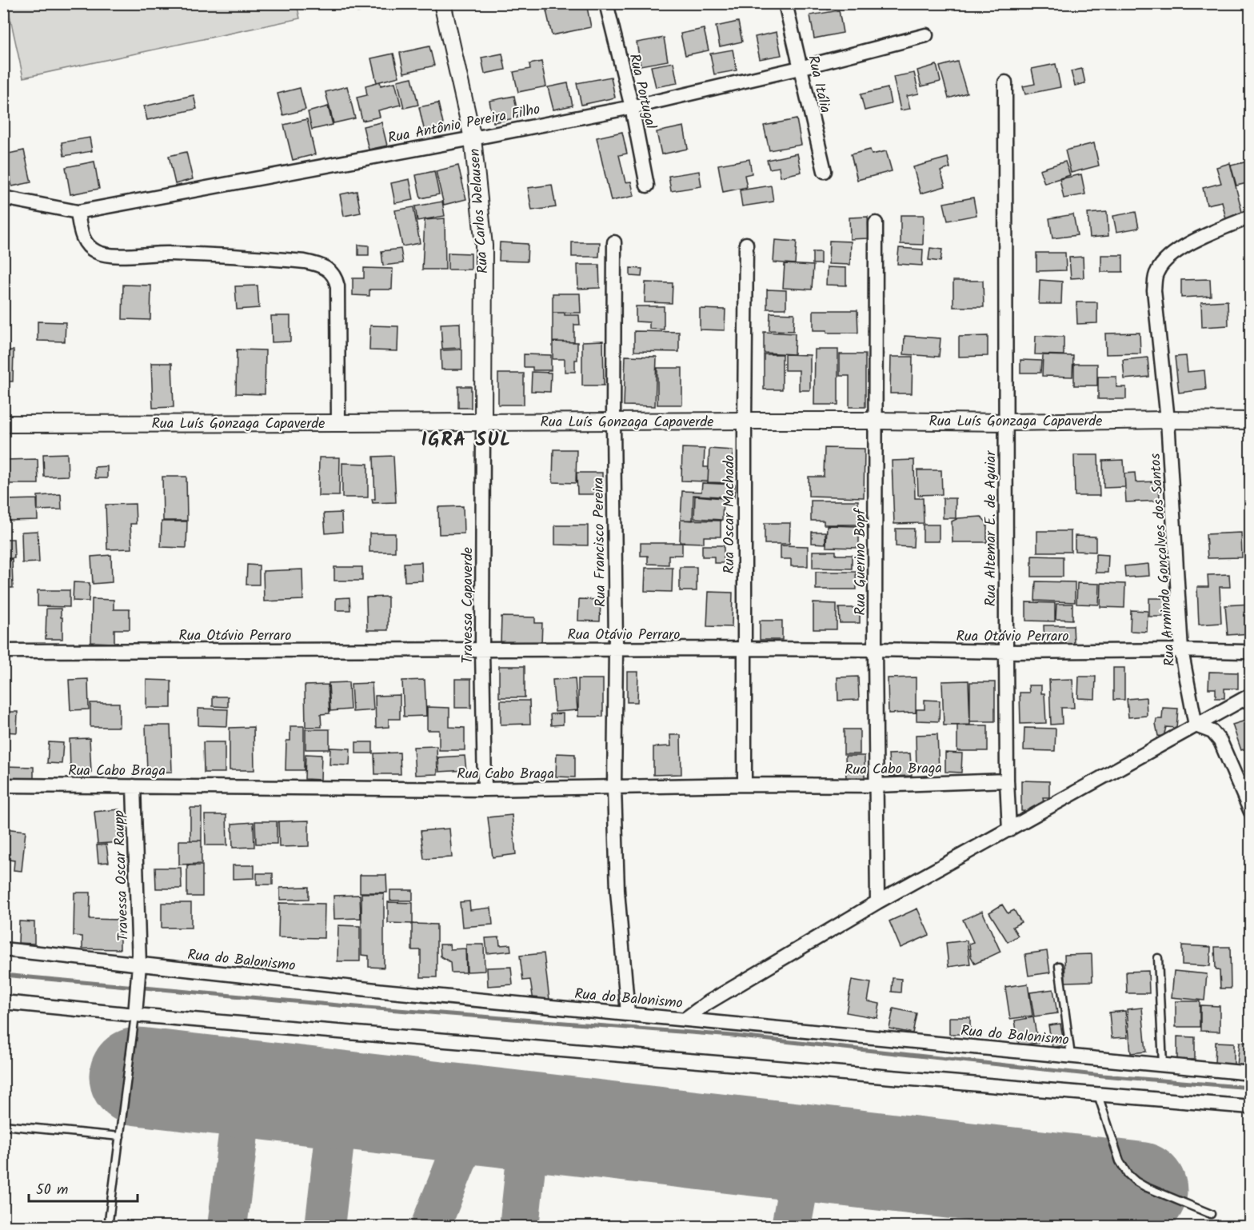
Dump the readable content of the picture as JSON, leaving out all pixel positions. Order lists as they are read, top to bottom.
{
  "streets": {
    "street": [
      "Rua Itália",
      "Rua Portugal",
      "Rua Antônio Pereira Filho",
      "Rua Carlos Welausen",
      "Rua Luís Gonzaga Capaverde",
      "Rua Oscar Machado",
      "Rua Altemar E. de Aguiar",
      "Rua Francisco Pereira",
      "Rua Armindo Gonçalves dos Santos",
      "Rua Guerino Bopf",
      "Travessa Capaverde",
      "Rua Otávio Perraro",
      "Rua Cabo Braga",
      "Travessa Oscar Raupp",
      "Rua do Balonismo"
    ]
  },
  "crossings": [
    ["Rua Itália", "Rua Antônio Pereira Filho"],
    ["Rua Portugal", "Rua Antônio Pereira Filho"],
    ["Rua Antônio Pereira Filho", "Rua Carlos Welausen"],
    ["Rua Carlos Welausen", "Rua Luís Gonzaga Capaverde"],
    ["Rua Carlos Welausen", "Travessa Capaverde"],
    ["Rua Luís Gonzaga Capaverde", "Rua Oscar Machado"],
    ["Rua Luís Gonzaga Capaverde", "Rua Altemar E. de Aguiar"],
    ["Rua Luís Gonzaga Capaverde", "Rua Francisco Pereira"],
    ["Rua Luís Gonzaga Capaverde", "Rua Armindo Gonçalves dos Santos"],
    ["Rua Luís Gonzaga Capaverde", "Rua Guerino Bopf"],
    ["Rua Luís Gonzaga Capaverde", "Travessa Capaverde"],
    ["Rua Oscar Machado", "Rua Otávio Perraro"],
    ["Rua Oscar Machado", "Rua Cabo Braga"],
    ["Rua Altemar E. de Aguiar", "Rua Otávio Perraro"],
    ["Rua Altemar E. de Aguiar", "Rua Cabo Braga"],
    ["Rua Francisco Pereira", "Rua Otávio Perraro"],
    ["Rua Francisco Pereira", "Rua Cabo Braga"],
    ["Rua Francisco Pereira", "Rua do Balonismo"],
    ["Rua Armindo Gonçalves dos Santos", "Rua Otávio Perraro"],
    ["Rua Guerino Bopf", "Rua Otávio Perraro"],
    ["Rua Guerino Bopf", "Rua Cabo Braga"],
    ["Travessa Capaverde", "Rua Otávio Perraro"],
    ["Travessa Capaverde", "Rua Cabo Braga"],
    ["Rua Cabo Braga", "Travessa Oscar Raupp"],
    ["Travessa Oscar Raupp", "Rua do Balonismo"]
  ],
  "districts": ["IGRA SUL"],
  "scale_bar": "50 m"
}
